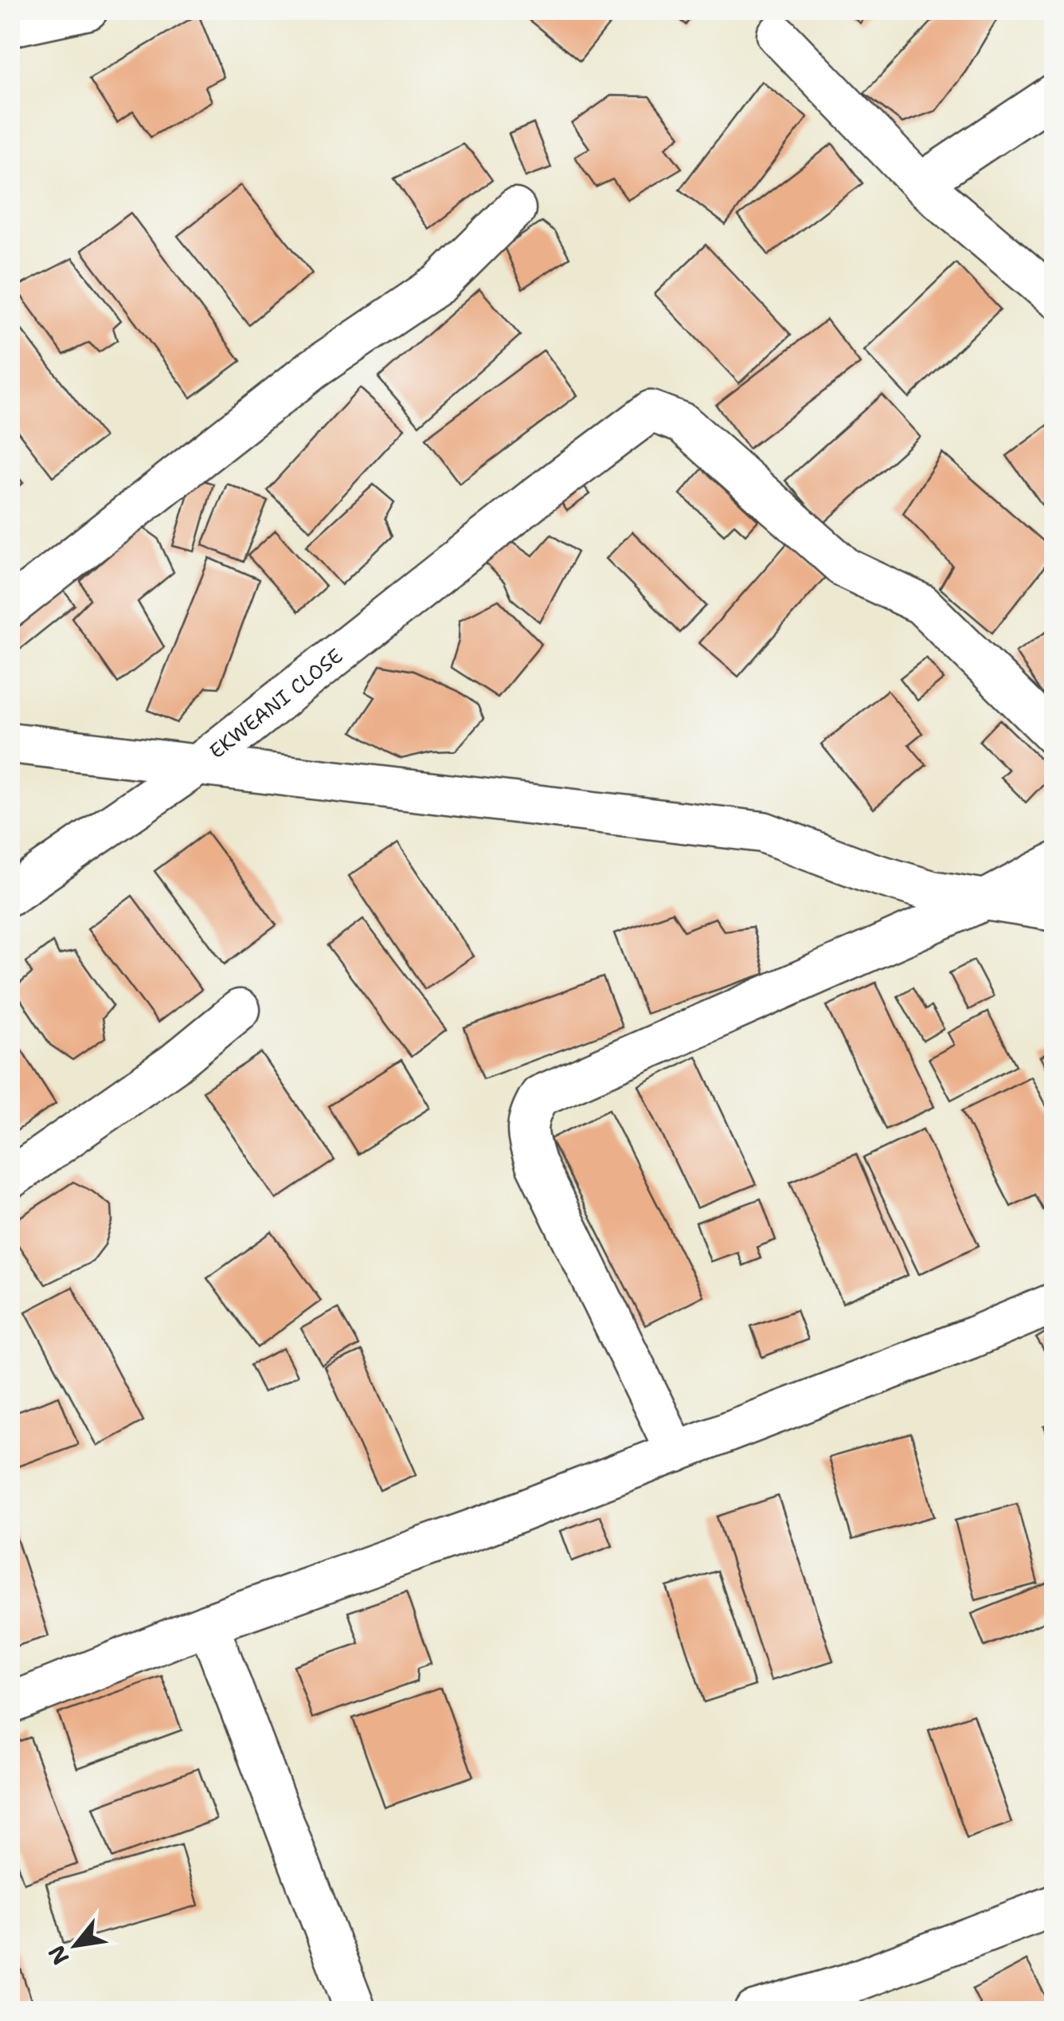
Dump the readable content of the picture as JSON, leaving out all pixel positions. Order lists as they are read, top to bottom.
{
  "streets": {
    "street": ["EKWEANI CLOSE"]
  },
  "north": "bottom left"
}
